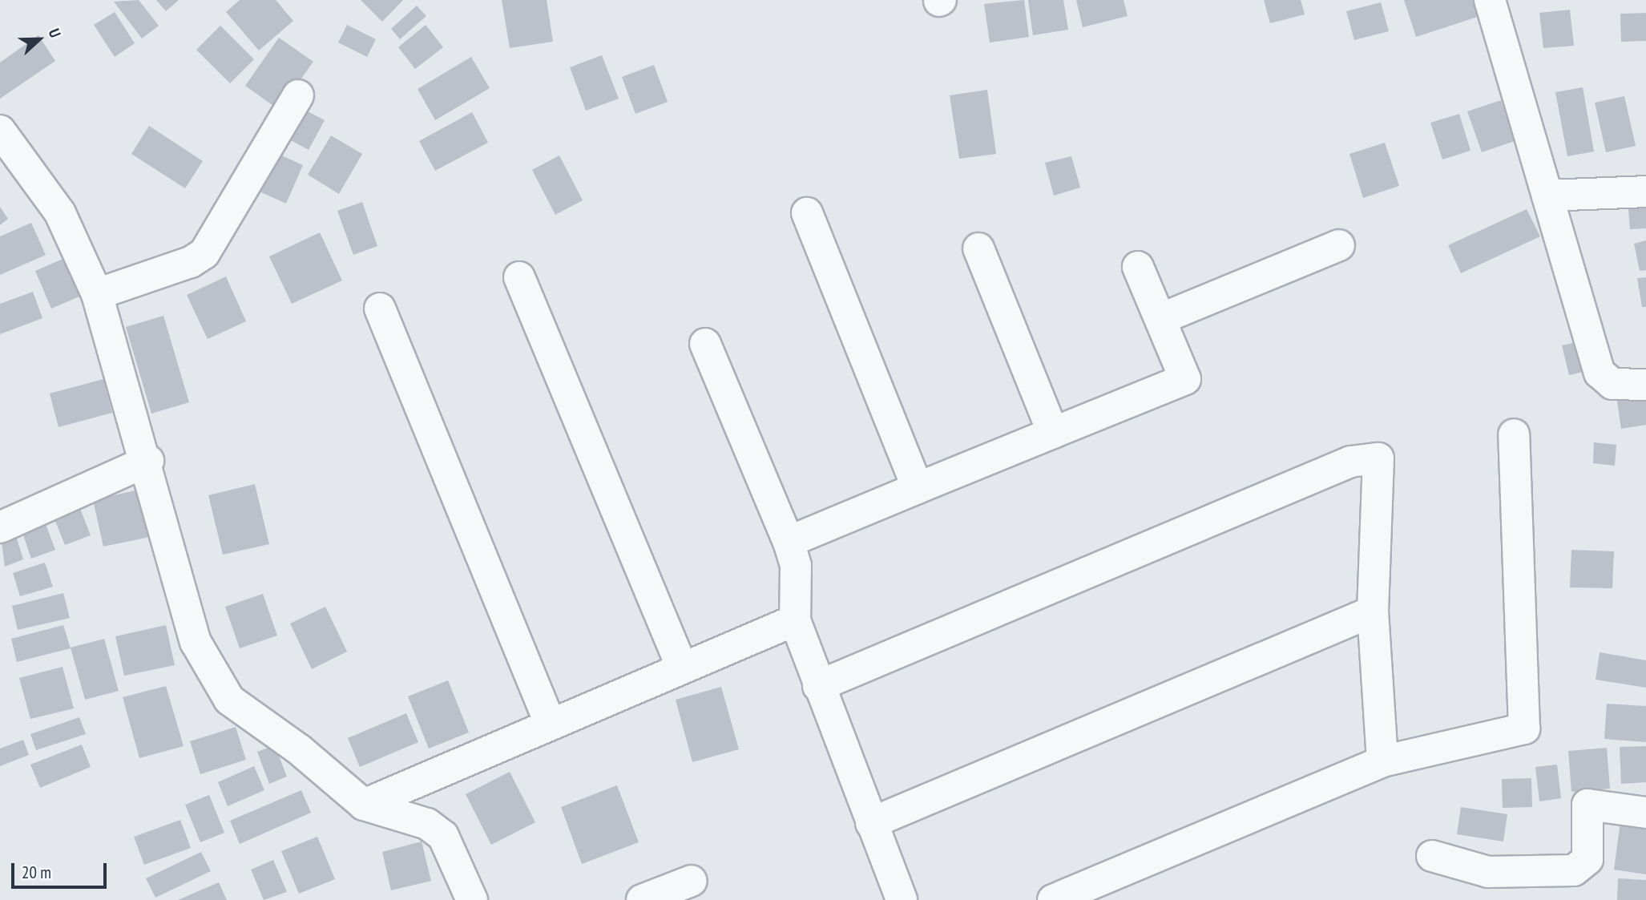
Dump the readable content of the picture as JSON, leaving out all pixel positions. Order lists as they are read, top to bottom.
{
  "scale_bar": "20 m",
  "north": "right"
}
